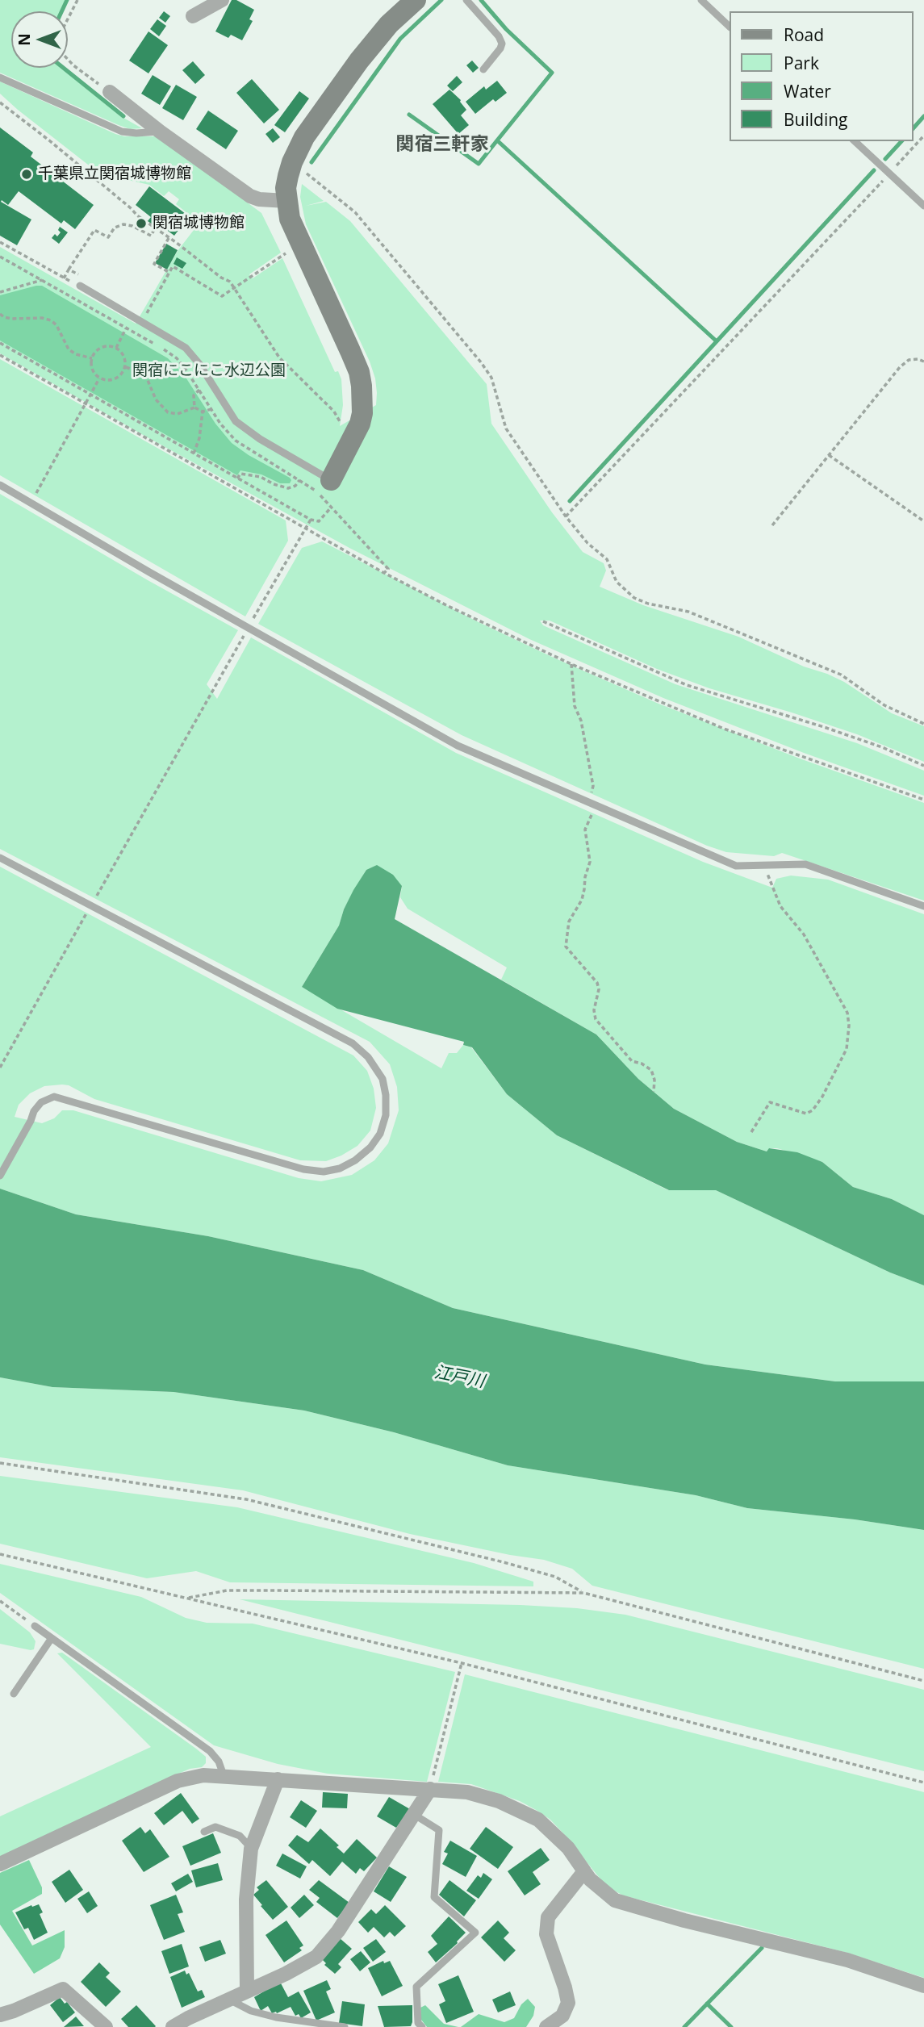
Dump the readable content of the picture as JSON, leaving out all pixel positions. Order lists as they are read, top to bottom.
{
  "districts": ["関宿三軒家"],
  "water": ["江戸川"],
  "parks": ["関宿にこにこ水辺公園"],
  "places": ["千葉県立関宿城博物館", "関宿城博物館"],
  "legend": [
    "Road",
    "Park",
    "Water",
    "Building"
  ],
  "north": "left"
}
